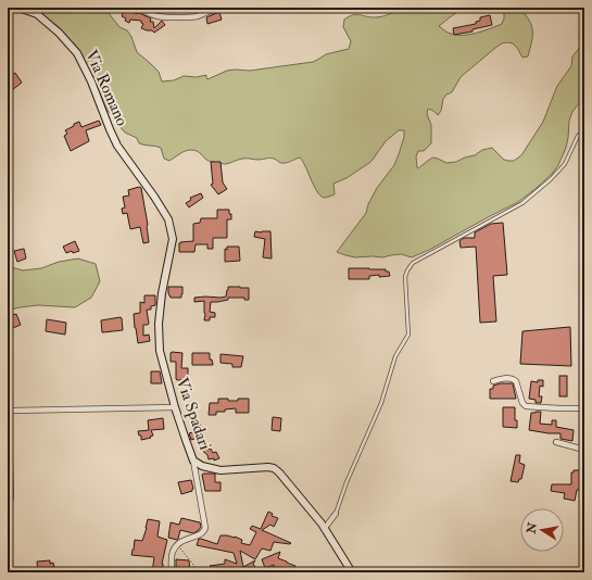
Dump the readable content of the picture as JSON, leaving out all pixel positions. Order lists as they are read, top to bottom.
{
  "streets": {
    "street": ["Via Romano", "Via Spadari"]
  },
  "crossings": [
    ["Via Romano", "Via Spadari"]
  ],
  "north": "left"
}
